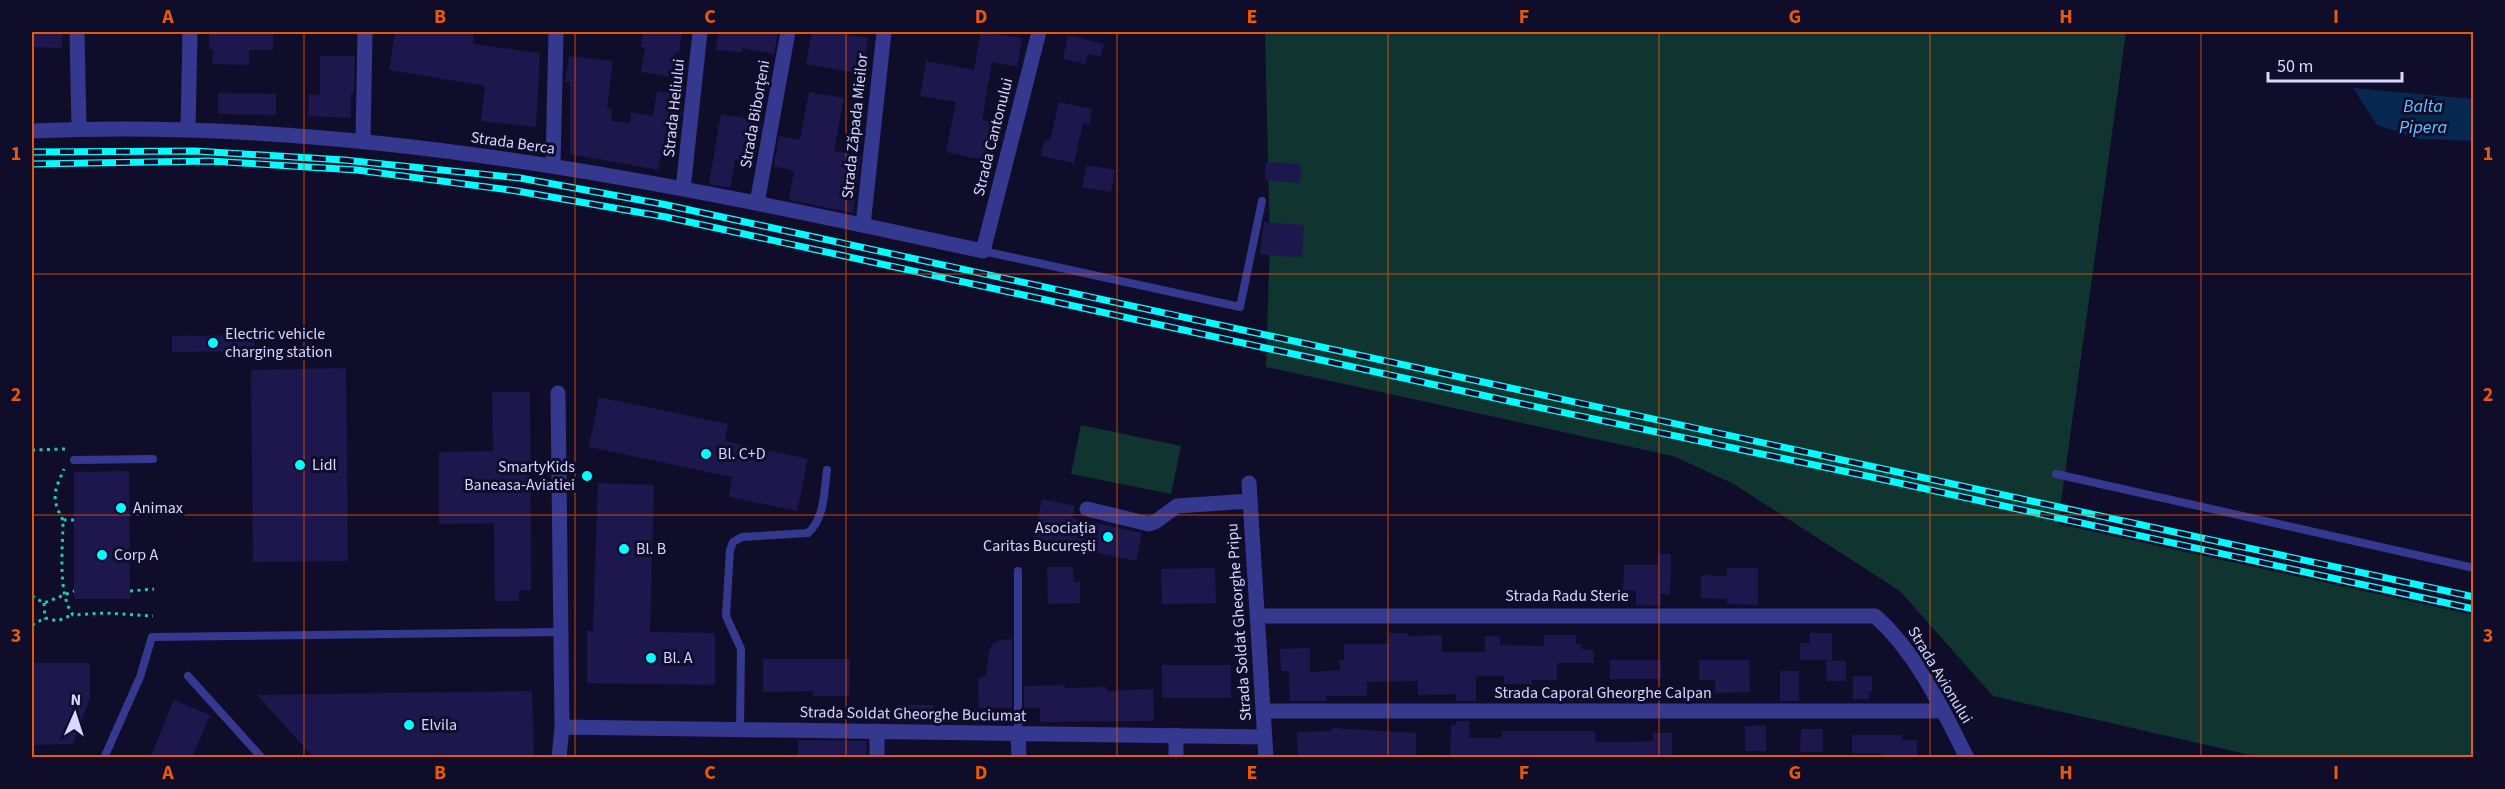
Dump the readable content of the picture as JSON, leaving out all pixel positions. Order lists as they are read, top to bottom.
{
  "streets": {
    "street": [
      "Strada Heliului",
      "Strada Biborțeni",
      "Strada Zăpada Mieilor",
      "Strada Cantonului",
      "Strada Berca",
      "Strada Radu Sterie",
      "Strada Soldat Gheorghe Pripu",
      "Strada Avionului",
      "Strada Caporal Gheorghe Calpan",
      "Strada Soldat Gheorghe Buciumat"
    ]
  },
  "crossings": [
    ["Strada Heliului", "Strada Berca"],
    ["Strada Biborțeni", "Strada Berca"],
    ["Strada Zăpada Mieilor", "Strada Berca"],
    ["Strada Cantonului", "Strada Berca"],
    ["Strada Radu Sterie", "Strada Soldat Gheorghe Pripu"],
    ["Strada Radu Sterie", "Strada Avionului"],
    ["Strada Soldat Gheorghe Pripu", "Strada Caporal Gheorghe Calpan"],
    ["Strada Soldat Gheorghe Pripu", "Strada Soldat Gheorghe Buciumat"],
    ["Strada Avionului", "Strada Caporal Gheorghe Calpan"]
  ],
  "water": ["Balta Pipera"],
  "places": [
    "Electric vehicle charging station",
    "Bl. C+D",
    "Lidl",
    "SmartyKids Baneasa-Aviatiei",
    "Animax",
    "Asociația Caritas București",
    "Bl. B",
    "Corp A",
    "Bl. A",
    "Elvila"
  ],
  "scale_bar": "50 m",
  "north": "top",
  "grid": {
    "columns": [
      "A",
      "B",
      "C",
      "D",
      "E",
      "F",
      "G",
      "H",
      "I"
    ],
    "rows": ["1", "2", "3"]
  }
}
